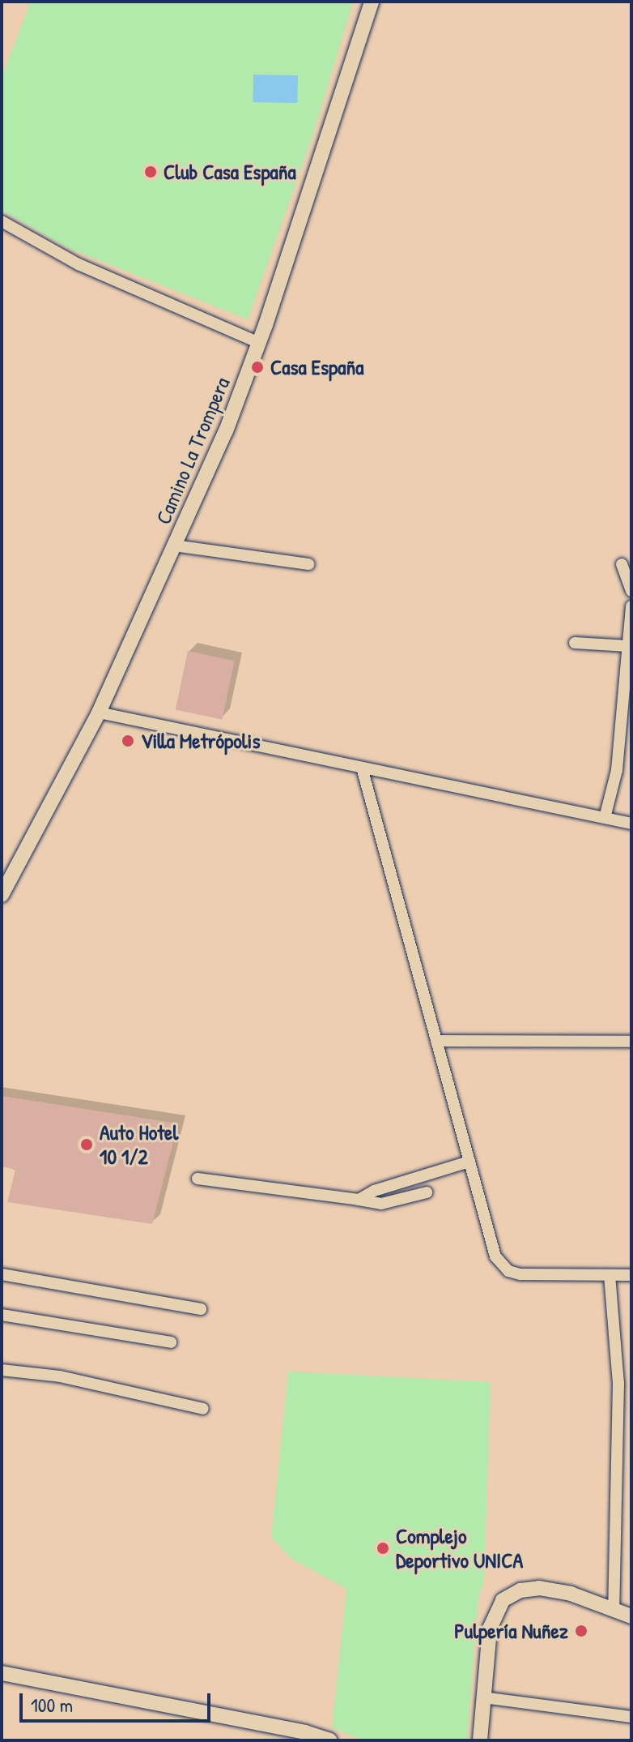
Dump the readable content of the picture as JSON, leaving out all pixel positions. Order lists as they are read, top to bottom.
{
  "streets": {
    "street": ["Camino La Trompera"]
  },
  "places": [
    "Club Casa España",
    "Casa España",
    "Villa Metrópolis",
    "Auto Hotel 10 1/2",
    "Complejo Deportivo UNICA",
    "Pulpería Nuñez"
  ],
  "scale_bar": "100 m"
}
